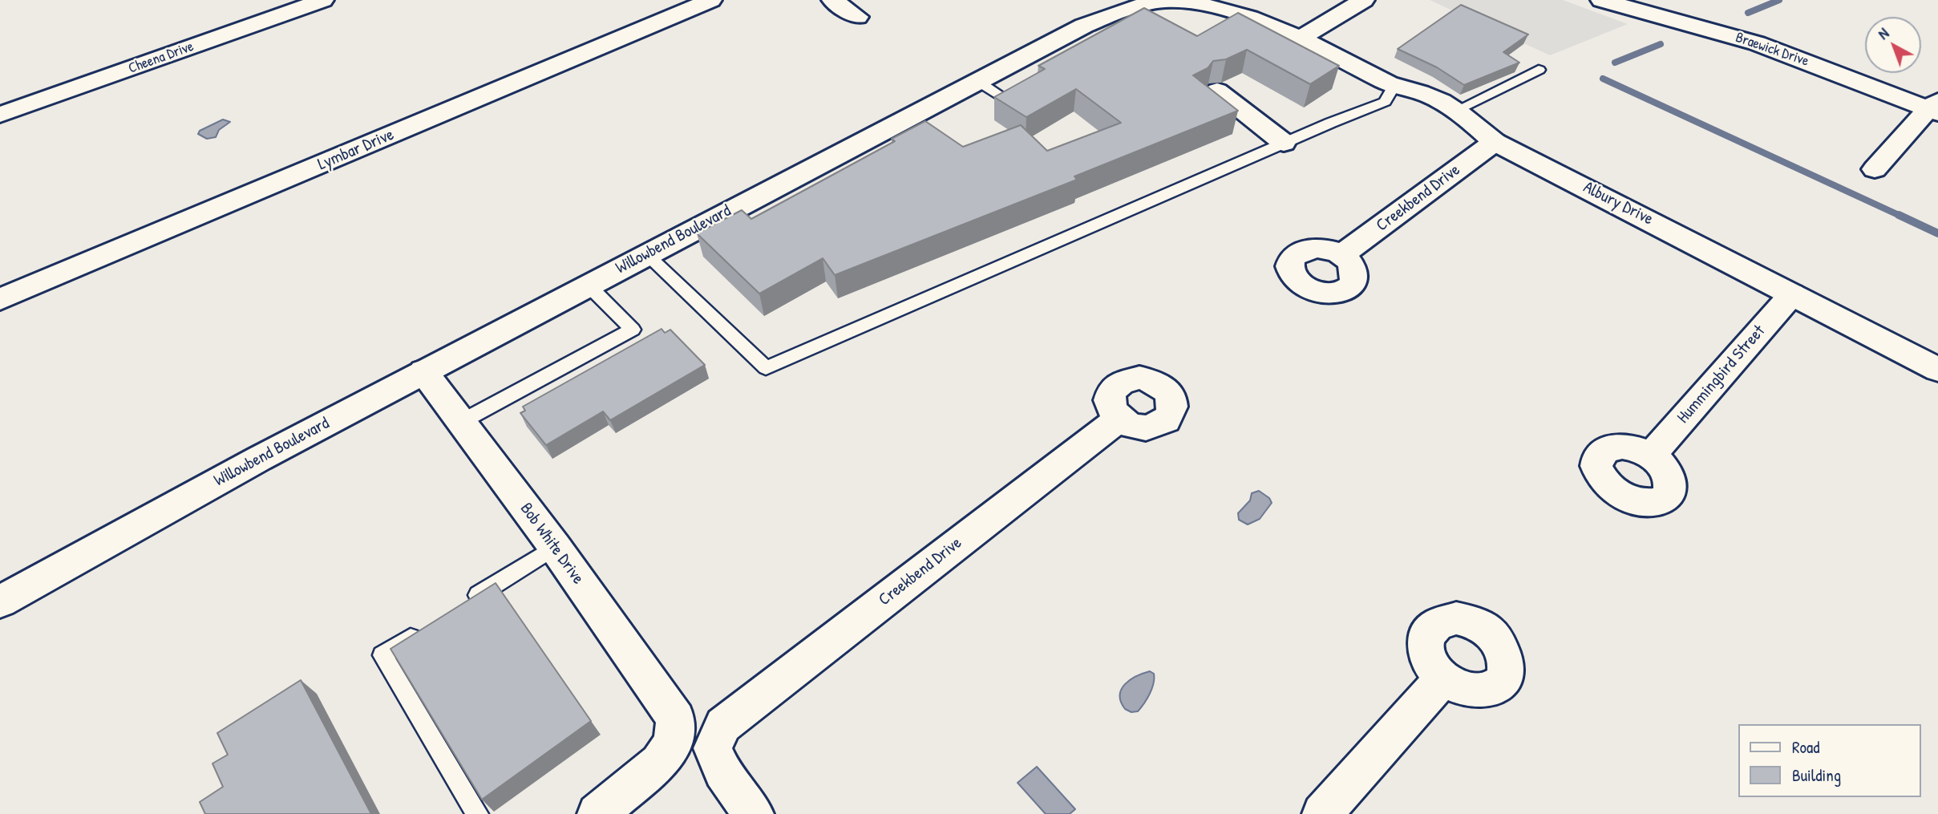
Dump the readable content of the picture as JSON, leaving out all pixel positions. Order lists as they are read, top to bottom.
{
  "streets": {
    "street": [
      "Braewick Drive",
      "Cheena Drive",
      "Lymbar Drive",
      "Creekbend Drive",
      "Albury Drive",
      "Willowbend Boulevard",
      "Hummingbird Street",
      "Bob White Drive"
    ]
  },
  "crossings": [
    ["Creekbend Drive", "Albury Drive"],
    ["Albury Drive", "Willowbend Boulevard"],
    ["Albury Drive", "Hummingbird Street"],
    ["Willowbend Boulevard", "Bob White Drive"]
  ],
  "legend": ["Road", "Building"],
  "north": "top left"
}
